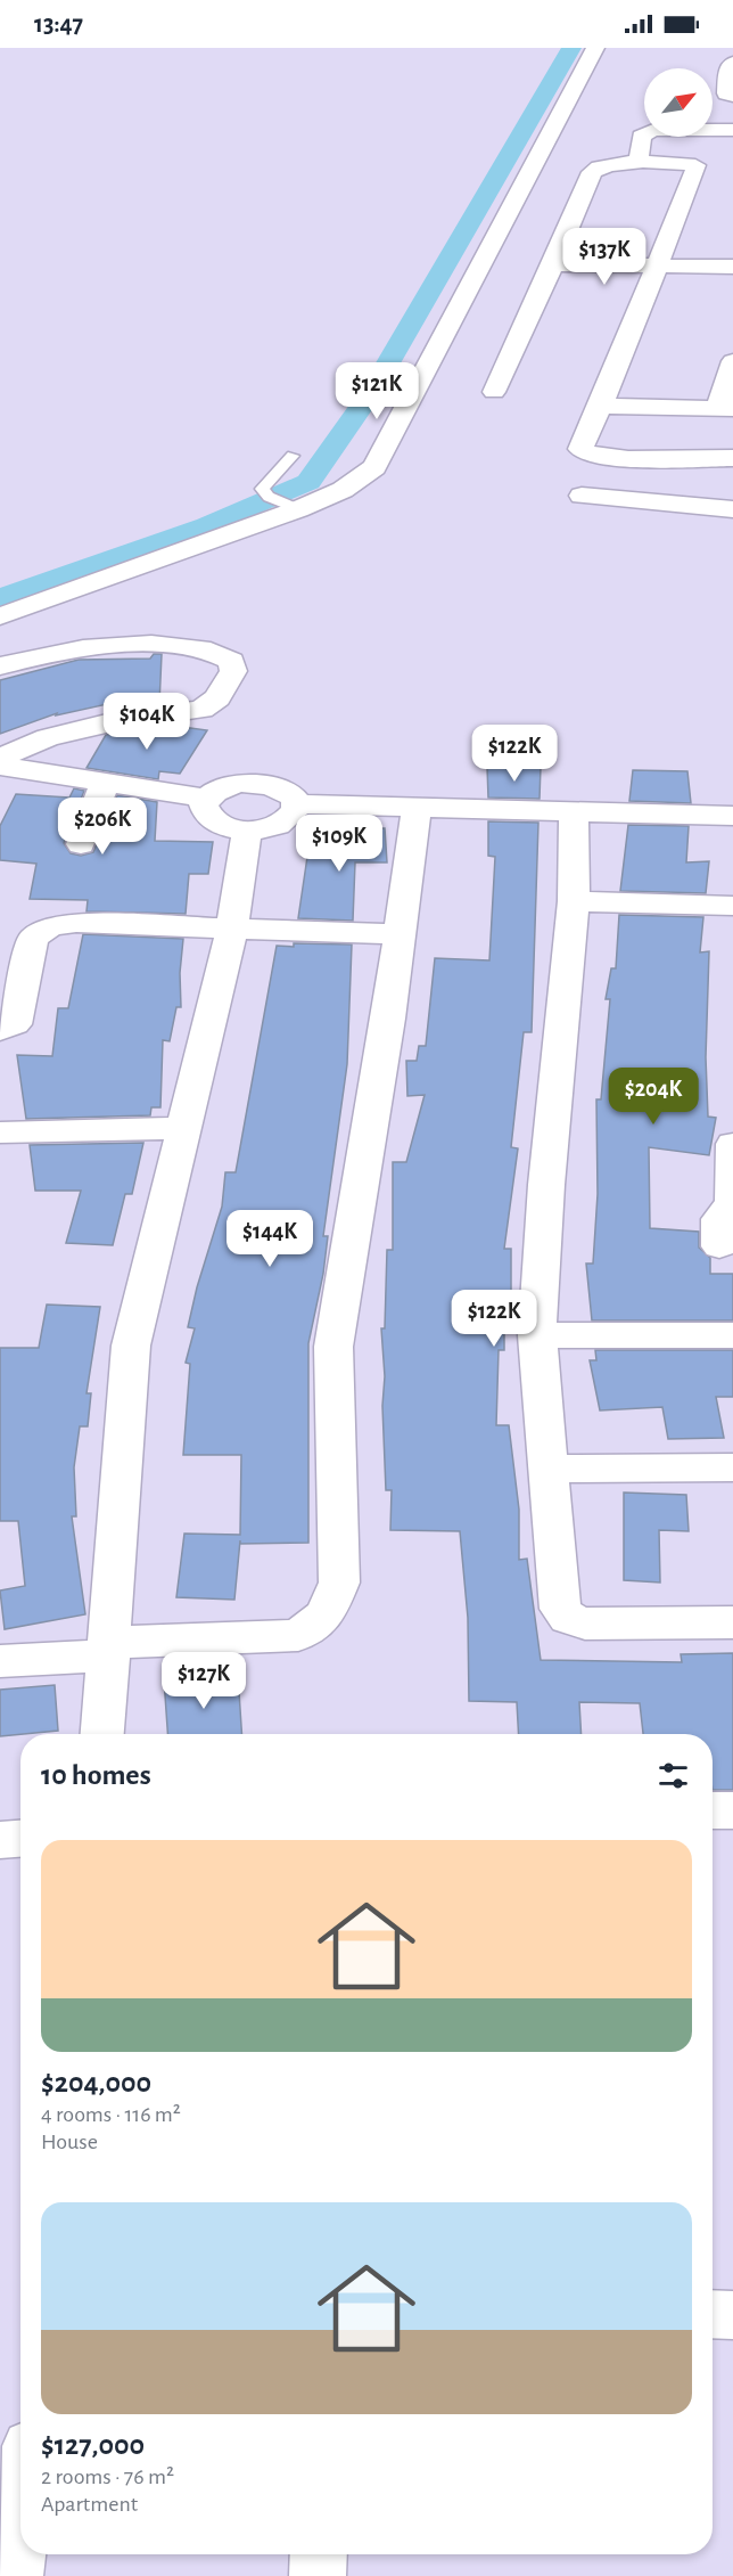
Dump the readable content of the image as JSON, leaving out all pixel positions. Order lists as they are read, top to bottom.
{
  "north": "top right",
  "page": {
    "status": "13:47",
    "price": [
      "$137K",
      "$121K",
      "$104K",
      "$122K",
      "$206K",
      "$109K",
      "$204K",
      "$144K",
      "$122K",
      "$127K"
    ],
    "heading": "10 homes",
    "list": [
      {
        "name": "$204,000",
        "note": "4 rooms · 116 m² · House"
      },
      {
        "name": "$127,000",
        "note": "2 rooms · 76 m² · Apartment"
      }
    ]
  }
}
